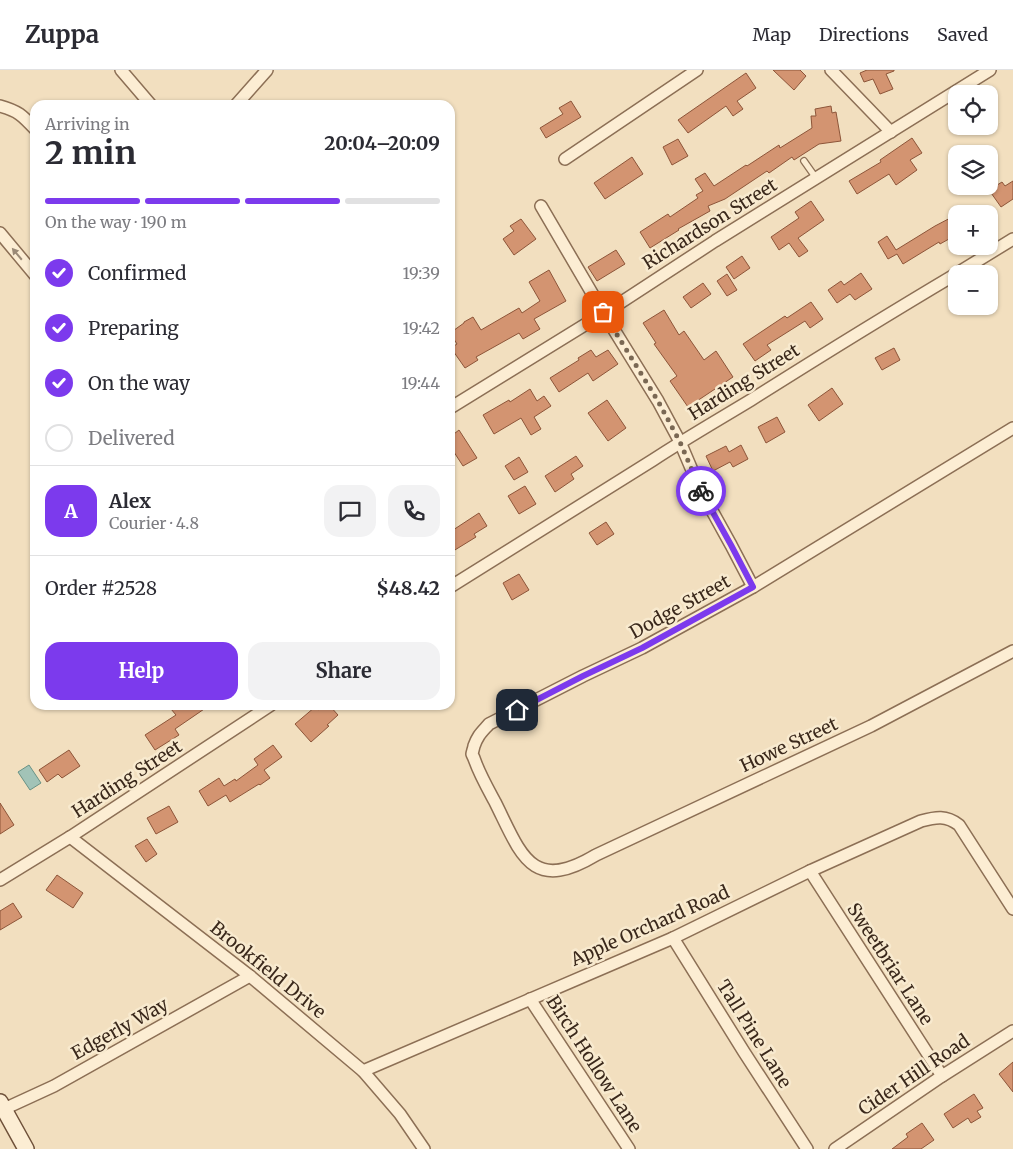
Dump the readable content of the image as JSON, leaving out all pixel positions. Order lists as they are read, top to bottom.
{
  "streets": {
    "street": [
      "Richardson Street",
      "Harding Street",
      "Dodge Street",
      "Howe Street",
      "Apple Orchard Road",
      "Sweetbriar Lane",
      "Brookfield Drive",
      "Edgerly Way",
      "Tall Pine Lane",
      "Birch Hollow Lane",
      "Cider Hill Road"
    ]
  },
  "crossings": [
    ["Harding Street", "Brookfield Drive"],
    ["Dodge Street", "Howe Street"],
    ["Apple Orchard Road", "Sweetbriar Lane"],
    ["Apple Orchard Road", "Brookfield Drive"],
    ["Apple Orchard Road", "Tall Pine Lane"],
    ["Apple Orchard Road", "Birch Hollow Lane"],
    ["Sweetbriar Lane", "Cider Hill Road"],
    ["Brookfield Drive", "Edgerly Way"]
  ],
  "page": {
    "header": "Zuppa",
    "nav": ["Map", "Directions", "Saved"],
    "map_buttons": ["+", "−"],
    "heading": ["2 min", "Arriving in", "20:04–20:09"],
    "panel": [
      "Alex",
      "Courier · 4.8",
      "Order #2528",
      "$48.42"
    ],
    "bar": "On the way · 190 m",
    "list": [
      ["Confirmed", "19:39"],
      ["Preparing", "19:42"],
      ["On the way", "19:44"],
      "Delivered"
    ],
    "round": "A",
    "buttons": ["Help", "Share"]
  }
}
